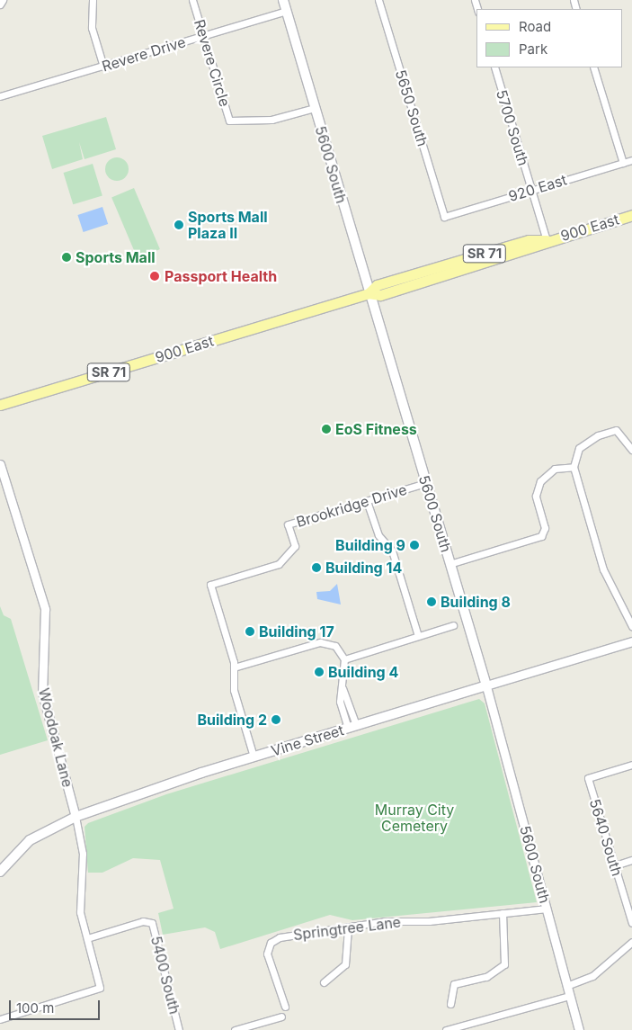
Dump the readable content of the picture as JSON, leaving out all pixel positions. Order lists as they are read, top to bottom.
{
  "streets": {
    "main road": [
      "5600 South",
      "900 East",
      "SR 71",
      "Vine Street"
    ],
    "street": [
      "Revere Drive",
      "Revere Circle",
      "5650 South",
      "5700 South",
      "920 East",
      "Brookridge Drive",
      "Woodoak Lane",
      "5640 South",
      "Springtree Lane",
      "5400 South"
    ]
  },
  "crossings": [
    ["Revere Drive", "Revere Circle"],
    ["Revere Drive", "5600 South"],
    ["Revere Circle", "5600 South"],
    ["5650 South", "920 East"],
    ["5700 South", "920 East"],
    ["5700 South", "900 East"],
    ["5600 South", "900 East"],
    ["5600 South", "Brookridge Drive"],
    ["5600 South", "Vine Street"],
    ["5600 South", "Springtree Lane"],
    ["Woodoak Lane", "Vine Street"],
    ["Woodoak Lane", "5400 South"]
  ],
  "parks": ["Murray City Cemetery"],
  "places": [
    "Sports Mall Plaza II",
    "Sports Mall",
    "Passport Health",
    "EoS Fitness",
    "Building 9",
    "Building 14",
    "Building 8",
    "Building 17",
    "Building 4",
    "Building 2"
  ],
  "legend": ["Road", "Park"],
  "scale_bar": "100 m"
}
